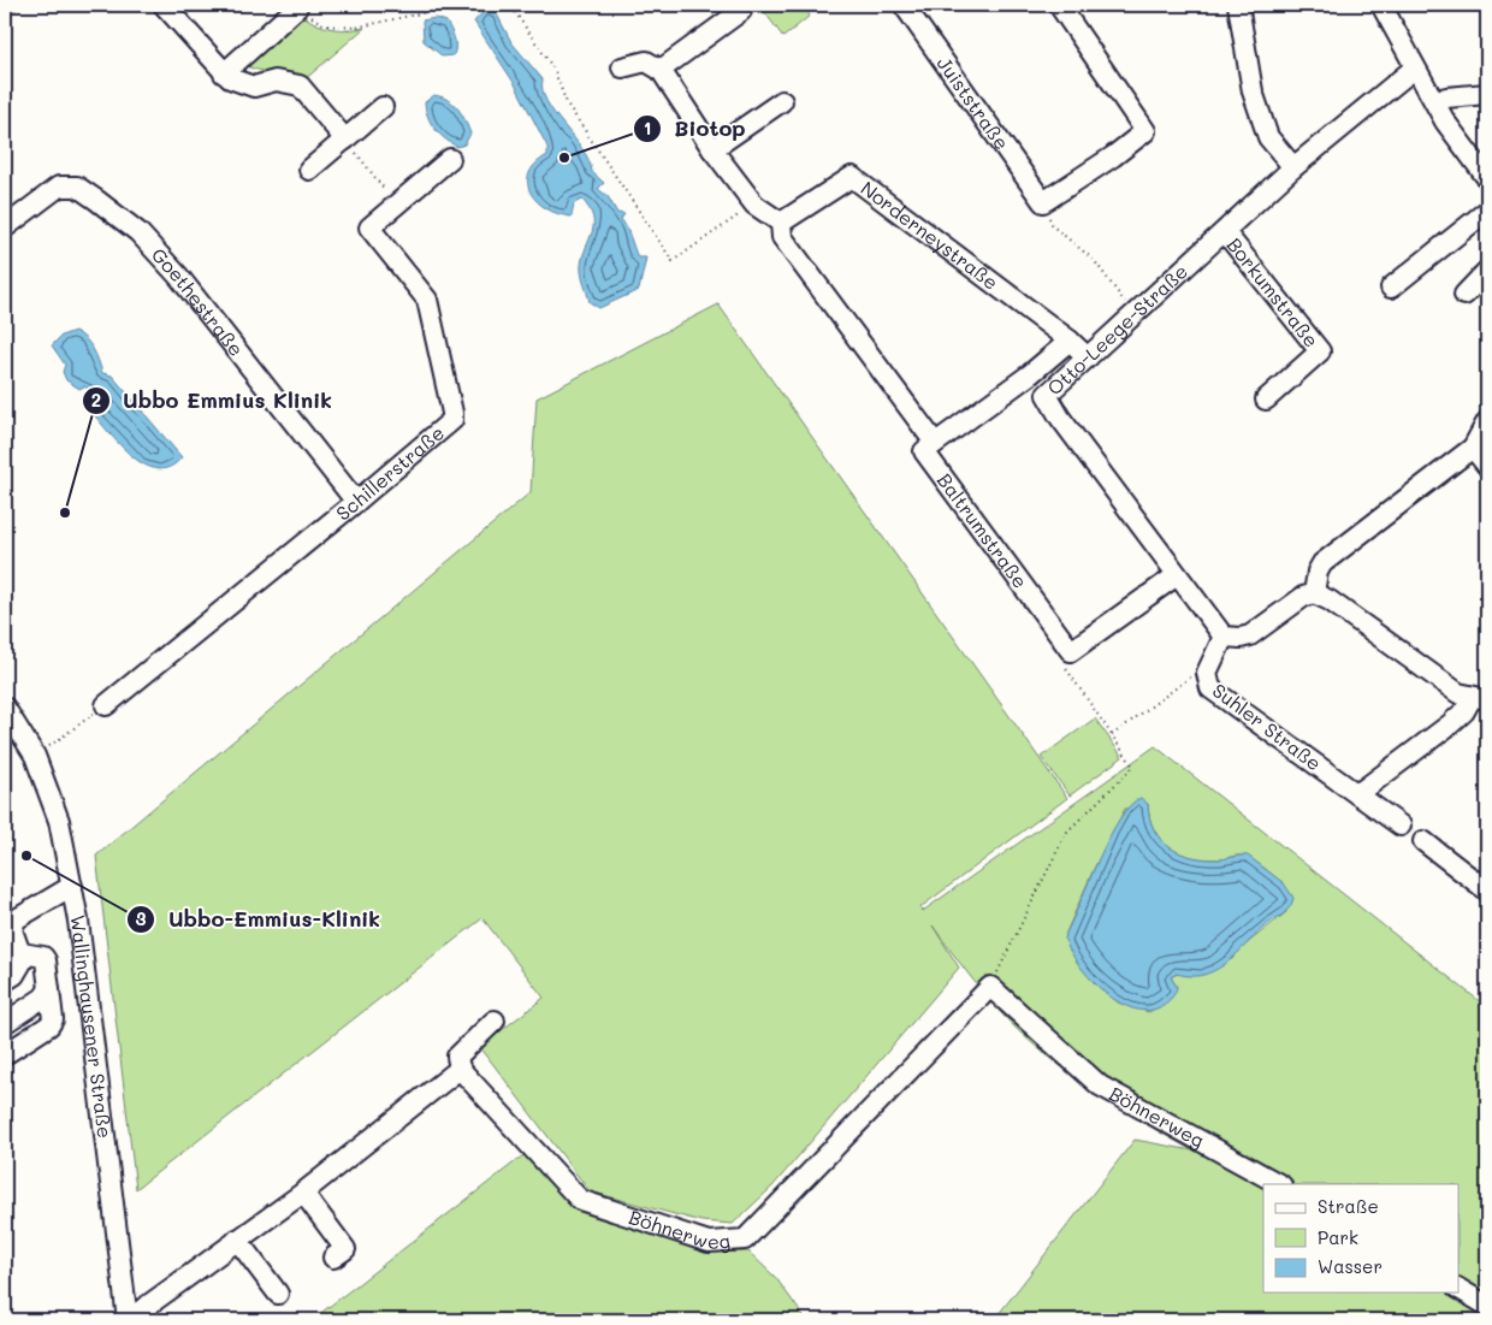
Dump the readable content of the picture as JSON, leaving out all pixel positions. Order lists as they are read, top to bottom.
{
  "streets": {
    "street": [
      "Juiststraße",
      "Norderneystraße",
      "Borkumstraße",
      "Goethestraße",
      "Otto-Leege-Straße",
      "Schillerstraße",
      "Baltrumstraße",
      "Suhler Straße",
      "Wallinghausener Straße",
      "Böhnerweg"
    ]
  },
  "crossings": [
    ["Norderneystraße", "Otto-Leege-Straße"],
    ["Norderneystraße", "Baltrumstraße"],
    ["Borkumstraße", "Otto-Leege-Straße"],
    ["Goethestraße", "Schillerstraße"],
    ["Otto-Leege-Straße", "Suhler Straße"]
  ],
  "places": ["Biotop", "Ubbo Emmius Klinik", "Ubbo-Emmius-Klinik"],
  "legend": ["Straße", "Park", "Wasser"]
}
